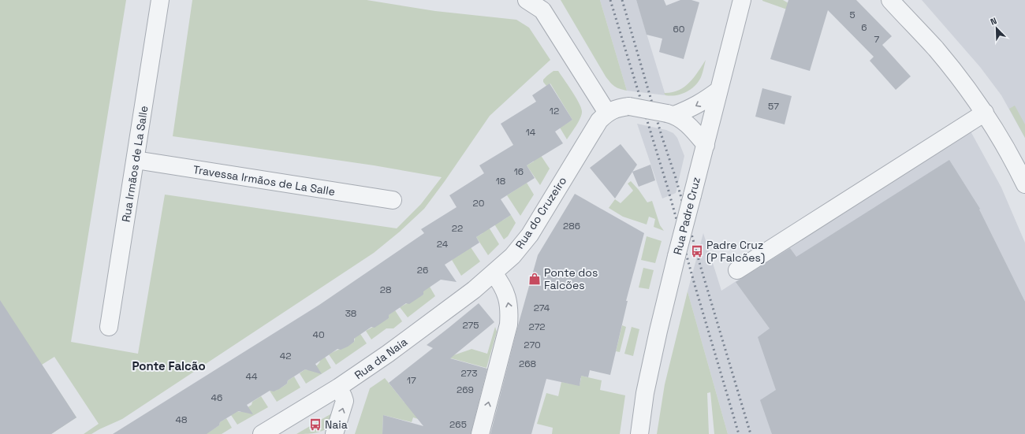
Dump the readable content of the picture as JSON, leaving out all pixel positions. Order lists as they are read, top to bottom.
{
  "streets": {
    "street": [
      "Rua Irmãos de La Salle",
      "Travessa Irmãos de La Salle",
      "Rua do Cruzeiro",
      "Rua Padre Cruz",
      "Rua da Naia"
    ]
  },
  "crossings": [
    ["Rua Irmãos de La Salle", "Travessa Irmãos de La Salle"],
    ["Rua do Cruzeiro", "Rua Padre Cruz"],
    ["Rua do Cruzeiro", "Rua da Naia"]
  ],
  "districts": ["Ponte Falcão"],
  "places": {
    "bus stop": ["Padre Cruz (P Falcões)", "Naia"],
    "shop": ["Ponte dos Falcões"]
  },
  "house_numbers": [
    "5",
    "6",
    "60",
    "7",
    "57",
    "12",
    "14",
    "16",
    "18",
    "20",
    "286",
    "22",
    "24",
    "26",
    "28",
    "274",
    "38",
    "275",
    "272",
    "40",
    "270",
    "42",
    "268",
    "273",
    "44",
    "17",
    "269",
    "46",
    "48",
    "265"
  ],
  "north": "top left"
}
